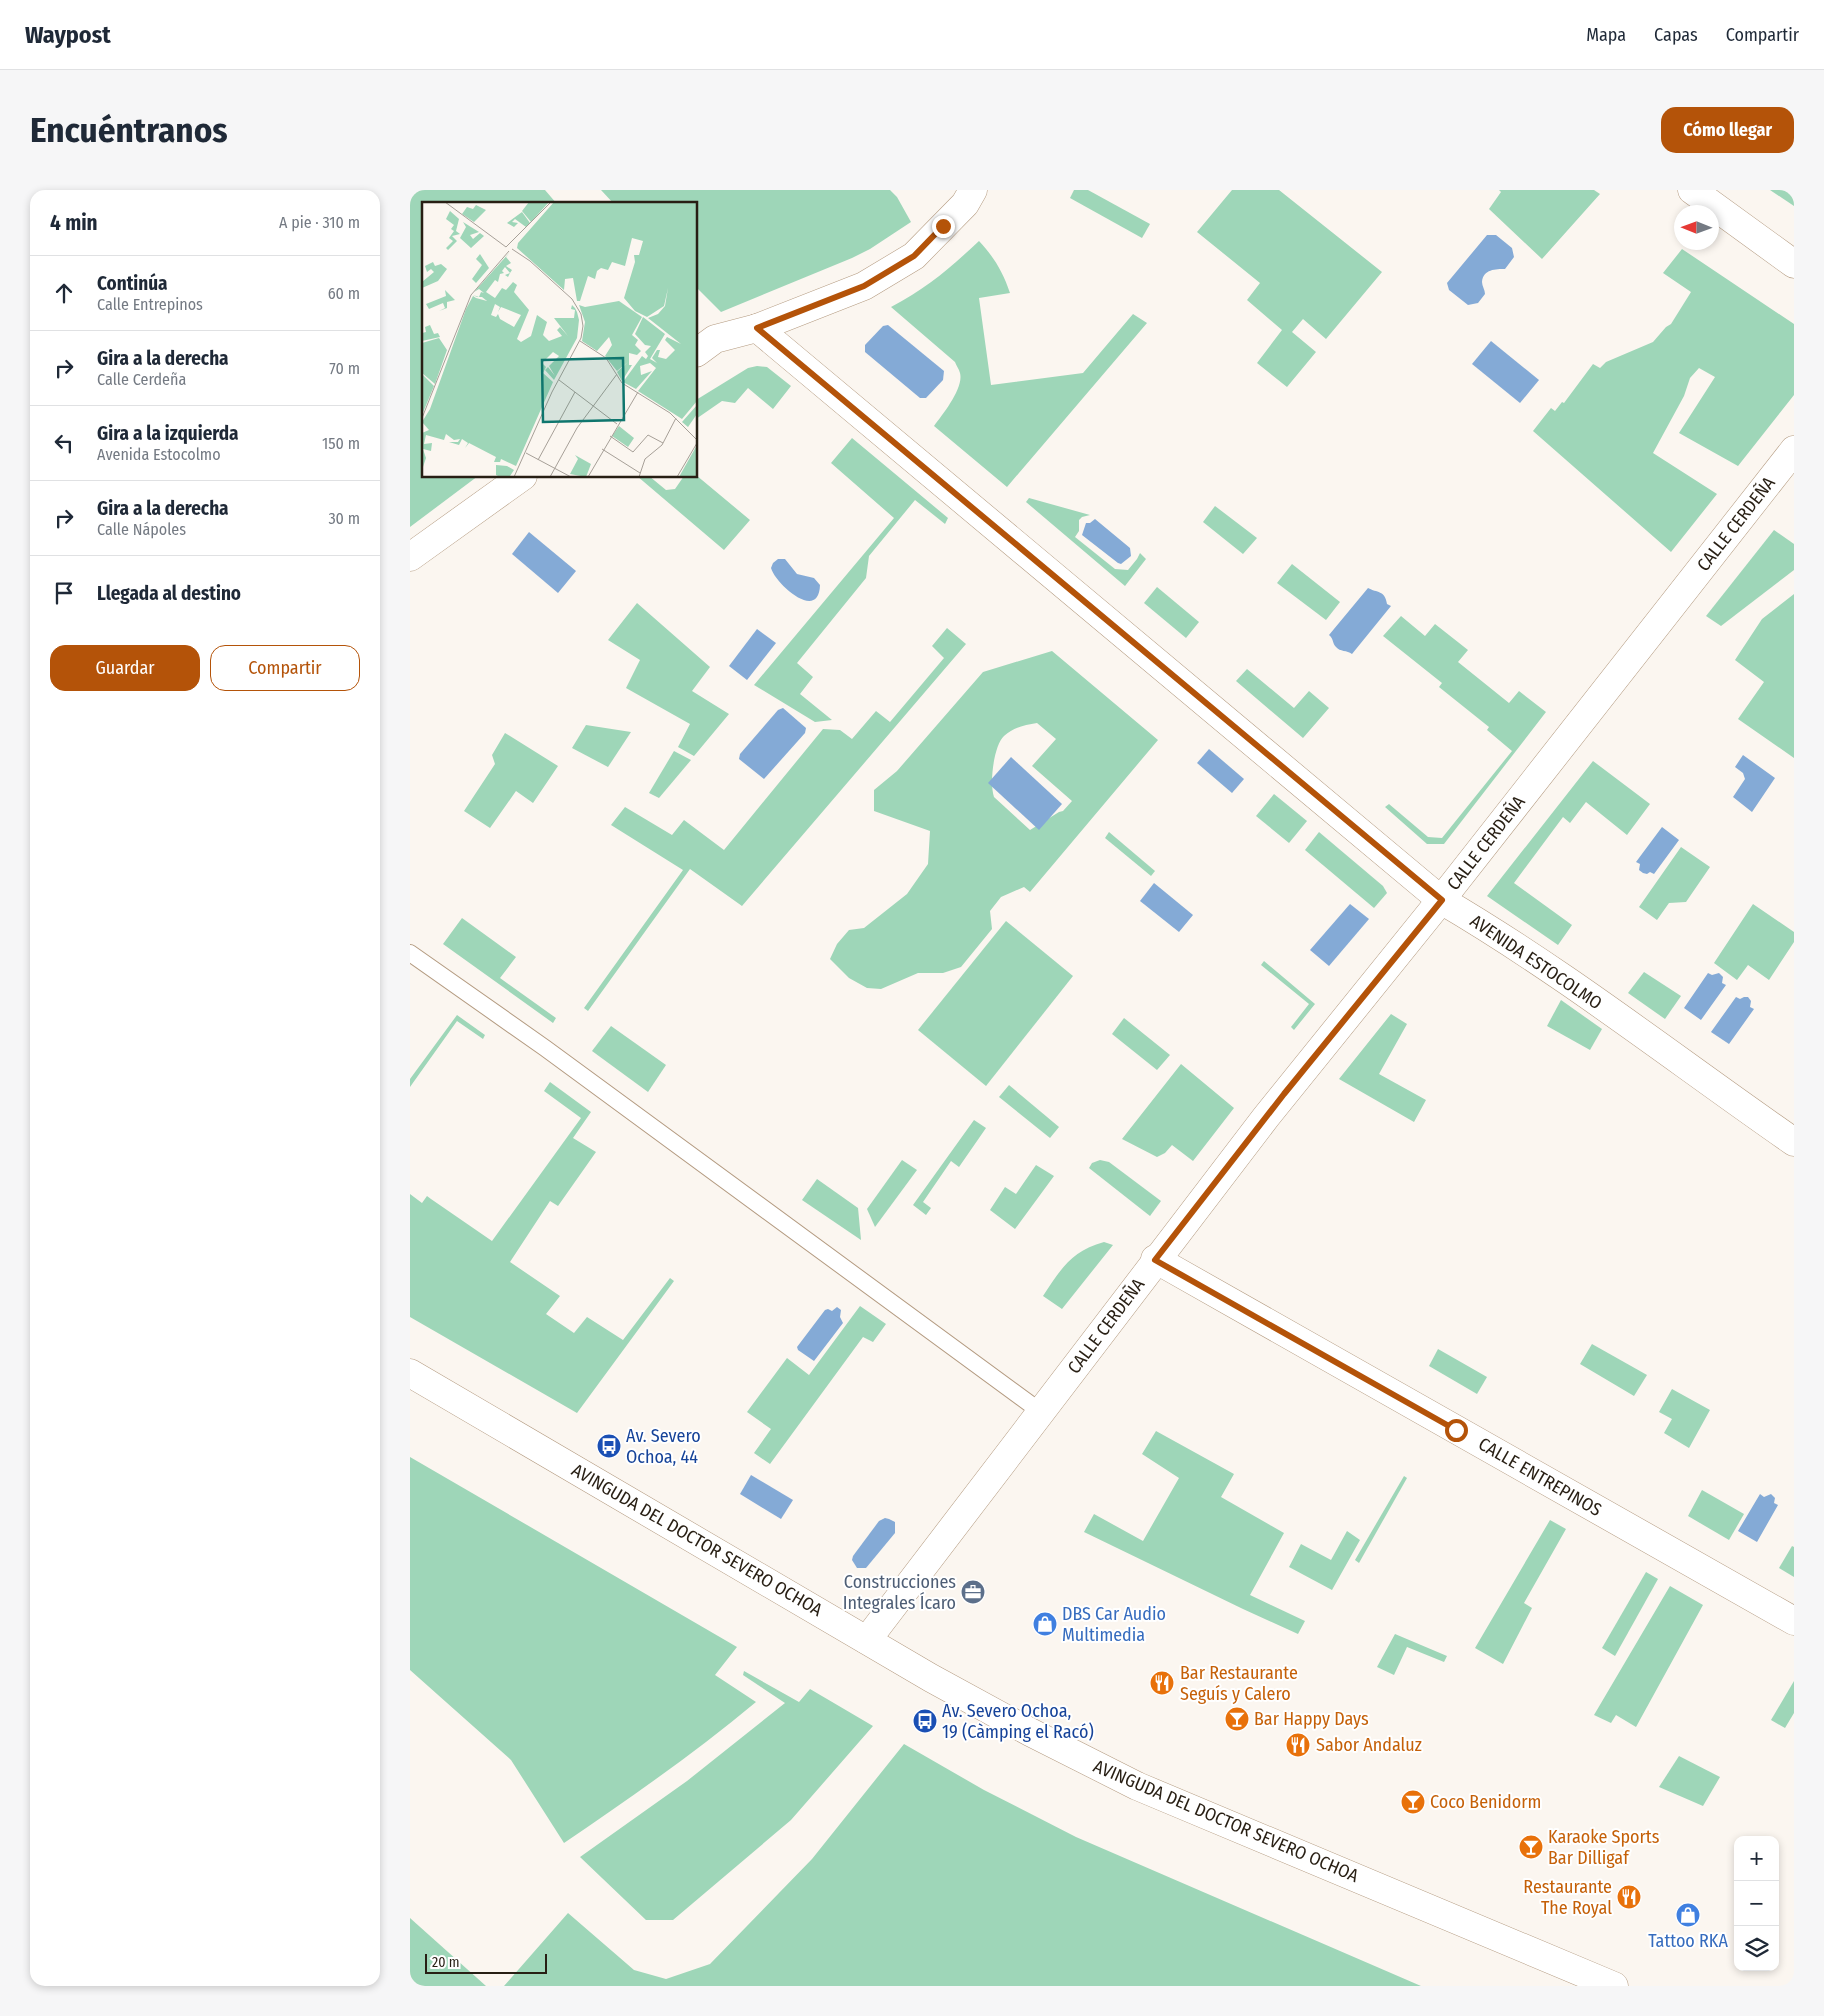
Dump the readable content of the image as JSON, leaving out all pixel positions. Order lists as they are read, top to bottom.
{
  "streets": {
    "street": [
      "CALLE CERDEÑA",
      "AVENIDA ESTOCOLMO",
      "CALLE ENTREPINOS",
      "AVINGUDA DEL DOCTOR SEVERO OCHOA"
    ]
  },
  "crossings": [
    ["CALLE CERDEÑA", "AVENIDA ESTOCOLMO"],
    ["CALLE CERDEÑA", "CALLE ENTREPINOS"],
    ["CALLE CERDEÑA", "AVINGUDA DEL DOCTOR SEVERO OCHOA"]
  ],
  "places": {
    "bus stop": ["Av. Severo Ochoa, 44", "Av. Severo Ochoa, 19 (Càmping el Racó)"],
    "office": ["Construcciones Integrales Ícaro"],
    "shop": ["DBS Car Audio Multimedia", "Tattoo RKA"],
    "restaurant": ["Bar Restaurante Seguís y Calero", "Sabor Andaluz", "Restaurante The Royal"],
    "bar": ["Bar Happy Days", "Coco Benidorm", "Karaoke Sports Bar Dilligaf"]
  },
  "scale_bar": "20 m",
  "north": "left",
  "page": {
    "header": "Waypost",
    "nav": ["Mapa", "Capas", "Compartir"],
    "buttons": [
      "Cómo llegar",
      ["Guardar", "Compartir"]
    ],
    "title": "Encuéntranos",
    "heading": ["4 min", "A pie · 310 m"],
    "list": [
      ["Continúa", "Calle Entrepinos", "60 m"],
      ["Gira a la derecha", "Calle Cerdeña", "70 m"],
      ["Gira a la izquierda", "Avenida Estocolmo", "150 m"],
      ["Gira a la derecha", "Calle Nápoles", "30 m"],
      "Llegada al destino"
    ],
    "map_buttons": ["+", "−"],
    "scale": "20 m"
  }
}
